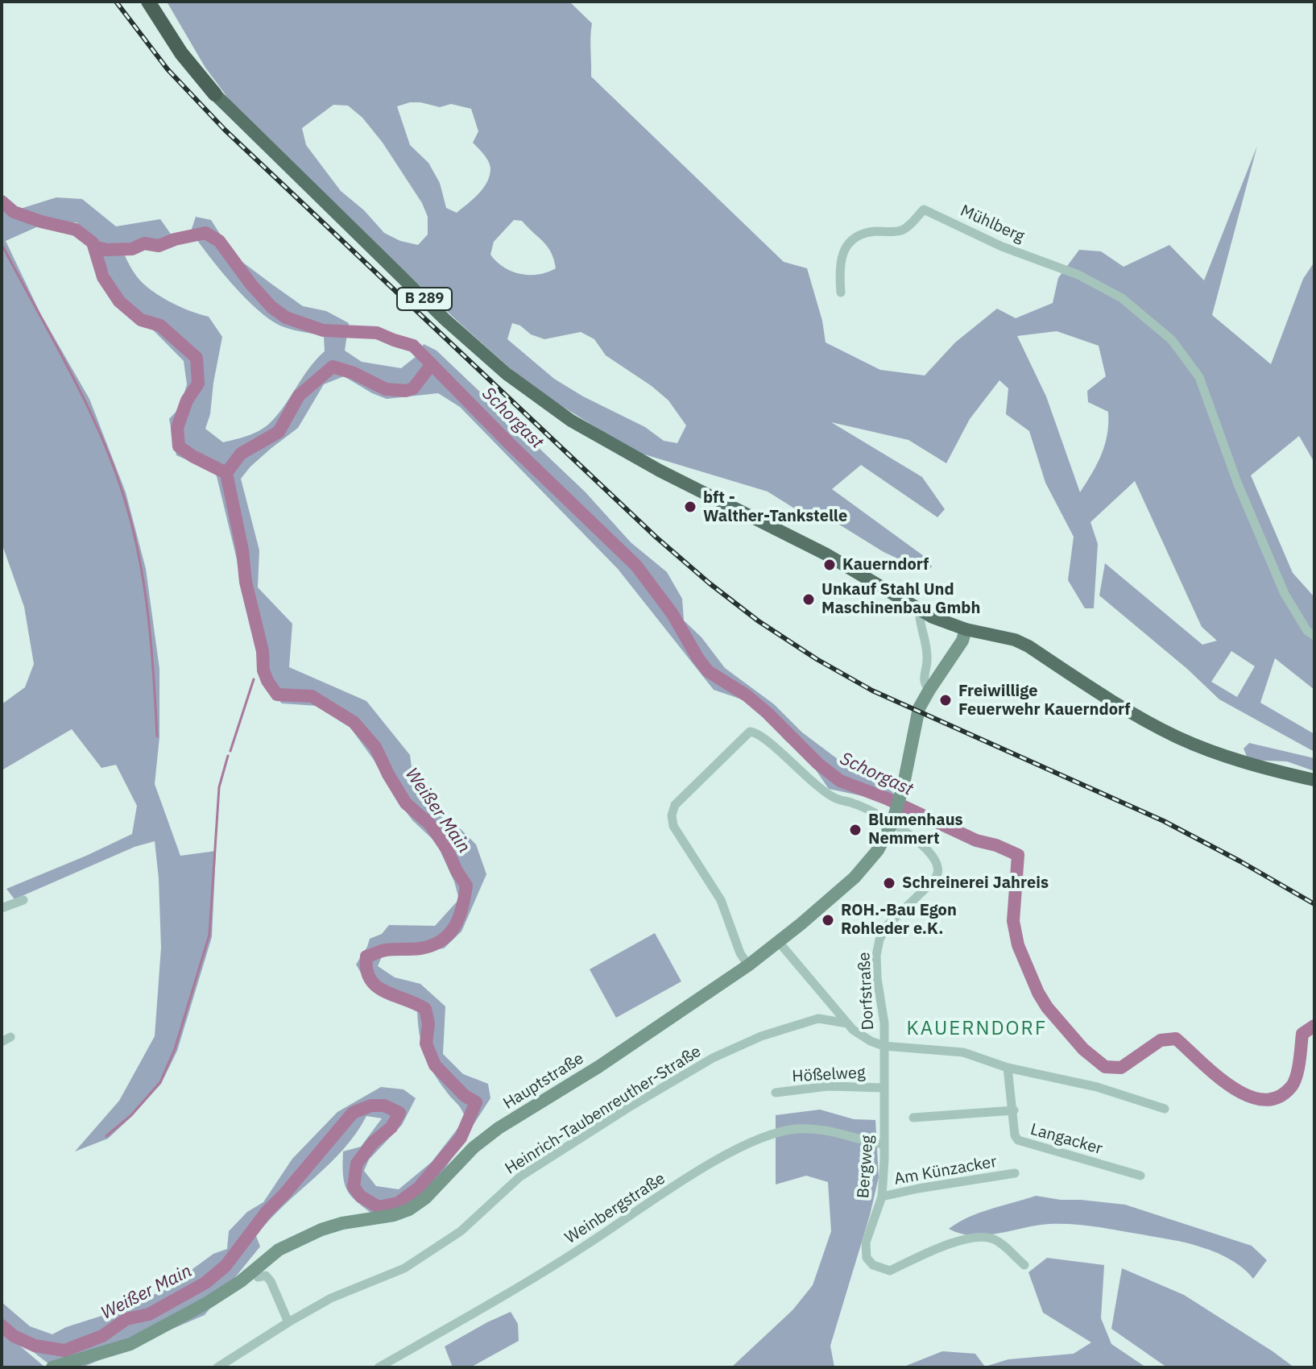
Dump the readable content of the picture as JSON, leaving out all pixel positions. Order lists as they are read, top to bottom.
{
  "streets": {
    "highway": ["B 289"],
    "main road": ["Hauptstraße"],
    "street": [
      "Mühlberg",
      "Dorfstraße",
      "Hößelweg",
      "Heinrich-Taubenreuther-Straße",
      "Langacker",
      "Bergweg",
      "Am Künzacker",
      "Weinbergstraße"
    ]
  },
  "crossings": [
    ["B 289", "Hauptstraße"],
    ["Dorfstraße", "Hauptstraße"],
    ["Dorfstraße", "Bergweg"],
    ["Hößelweg", "Bergweg"],
    ["Bergweg", "Am Künzacker"],
    ["Bergweg", "Weinbergstraße"]
  ],
  "districts": ["KAUERNDORF"],
  "water": ["Schorgast", "Weißer Main"],
  "places": [
    "bft - Walther-Tankstelle",
    "Kauerndorf",
    "Unkauf Stahl Und Maschinenbau Gmbh",
    "Freiwillige Feuerwehr Kauerndorf",
    "Blumenhaus Nemmert",
    "Schreinerei Jahreis",
    "ROH.-Bau Egon Rohleder e.K."
  ]
}
